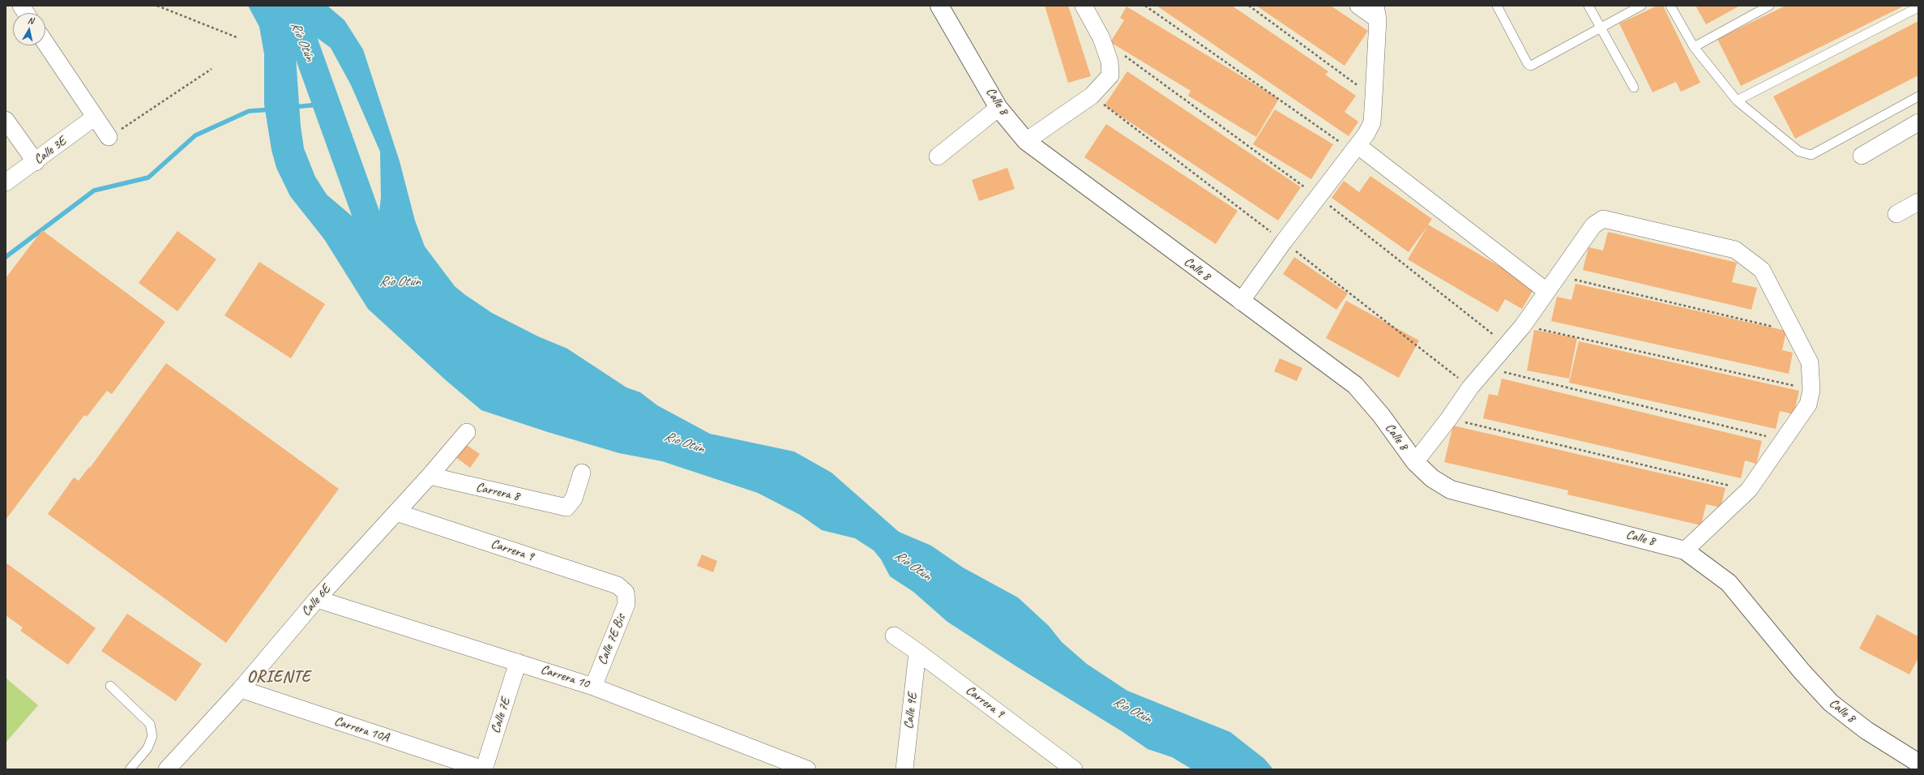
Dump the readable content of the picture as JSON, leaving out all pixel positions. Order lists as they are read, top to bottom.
{
  "streets": {
    "street": [
      "Calle 8",
      "Calle 3E",
      "Carrera 8",
      "Carrera 9",
      "Calle 6E",
      "Calle 7E Bis",
      "Carrera 10",
      "Calle 9E",
      "Calle 7E",
      "Carrera 10A"
    ]
  },
  "crossings": [
    ["Carrera 8", "Calle 6E"],
    ["Carrera 9", "Calle 6E"],
    ["Carrera 9", "Calle 7E Bis"],
    ["Carrera 9", "Calle 9E"],
    ["Calle 6E", "Carrera 10"],
    ["Calle 6E", "Carrera 10A"],
    ["Calle 7E Bis", "Carrera 10"],
    ["Carrera 10", "Calle 7E"],
    ["Calle 7E", "Carrera 10A"]
  ],
  "districts": ["ORIENTE"],
  "water": ["Río Otún"],
  "north": "top"
}
